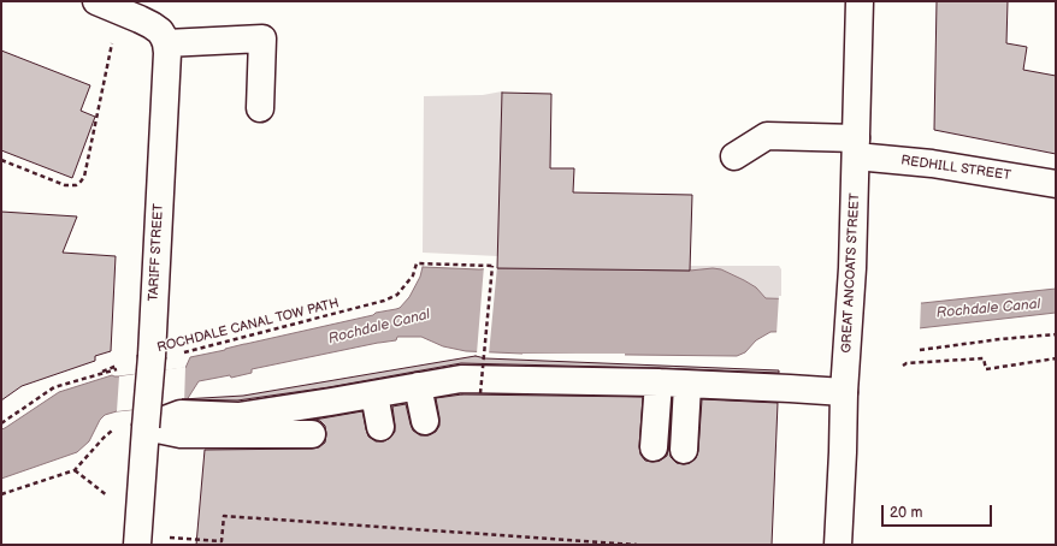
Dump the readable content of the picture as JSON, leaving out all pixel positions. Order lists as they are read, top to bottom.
{
  "streets": {
    "main road": ["REDHILL STREET", "TARIFF STREET", "GREAT ANCOATS STREET"],
    "path": ["ROCHDALE CANAL TOW PATH"]
  },
  "crossings": [
    ["REDHILL STREET", "GREAT ANCOATS STREET"],
    ["TARIFF STREET", "ROCHDALE CANAL TOW PATH"]
  ],
  "water": ["Rochdale Canal"],
  "scale_bar": "20 m"
}
